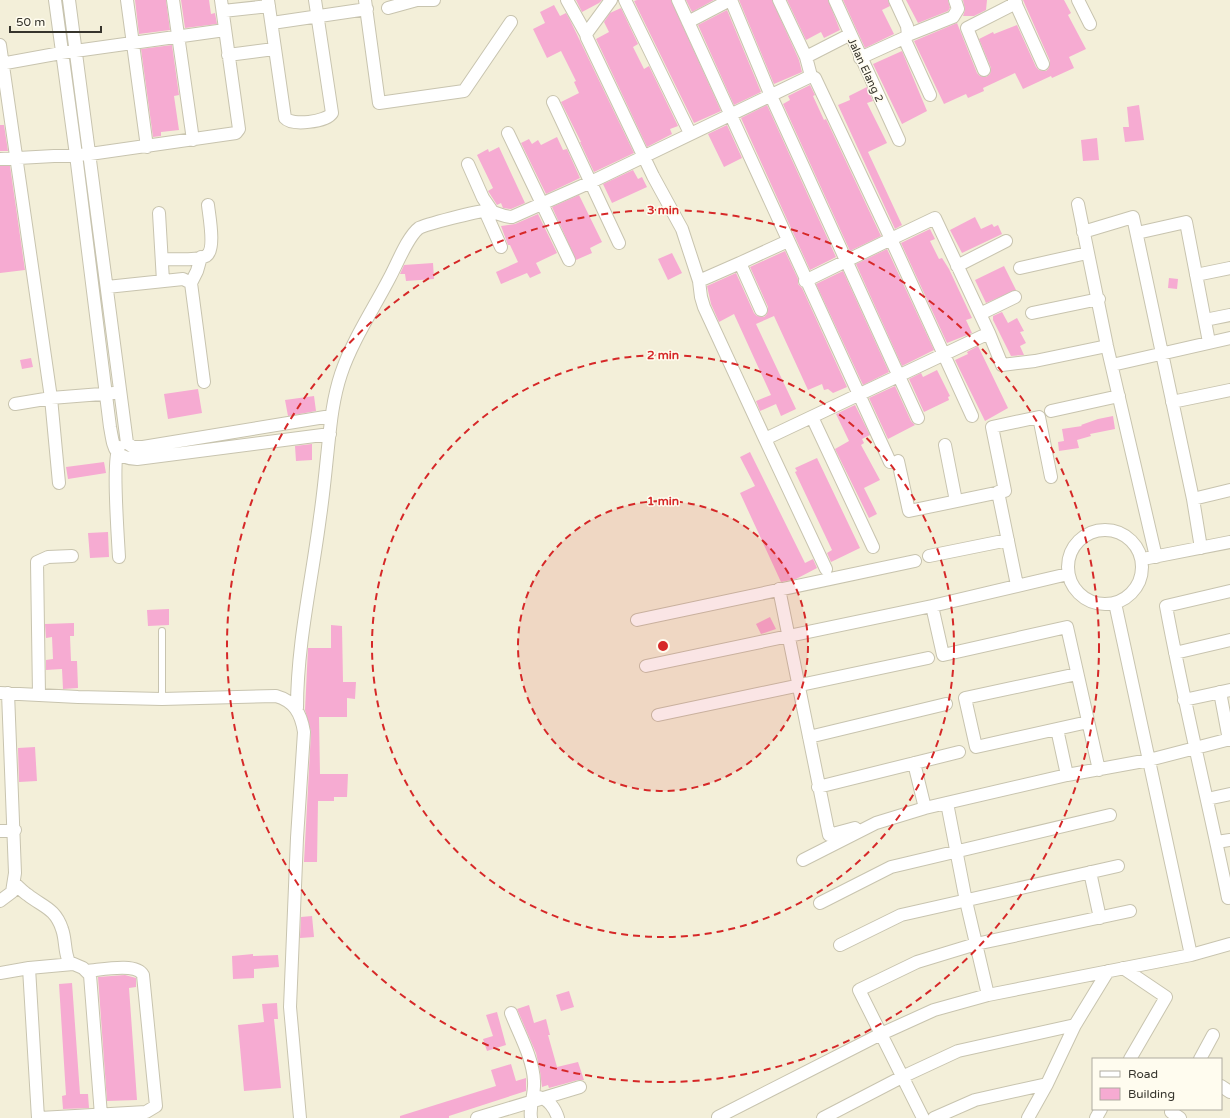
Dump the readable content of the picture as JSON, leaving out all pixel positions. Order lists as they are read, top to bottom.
{
  "streets": {
    "street": ["Jalan Elang 2"]
  },
  "legend": ["Road", "Building"],
  "scale_bar": "50 m",
  "rings": ["3 min", "2 min", "1 min"]
}
